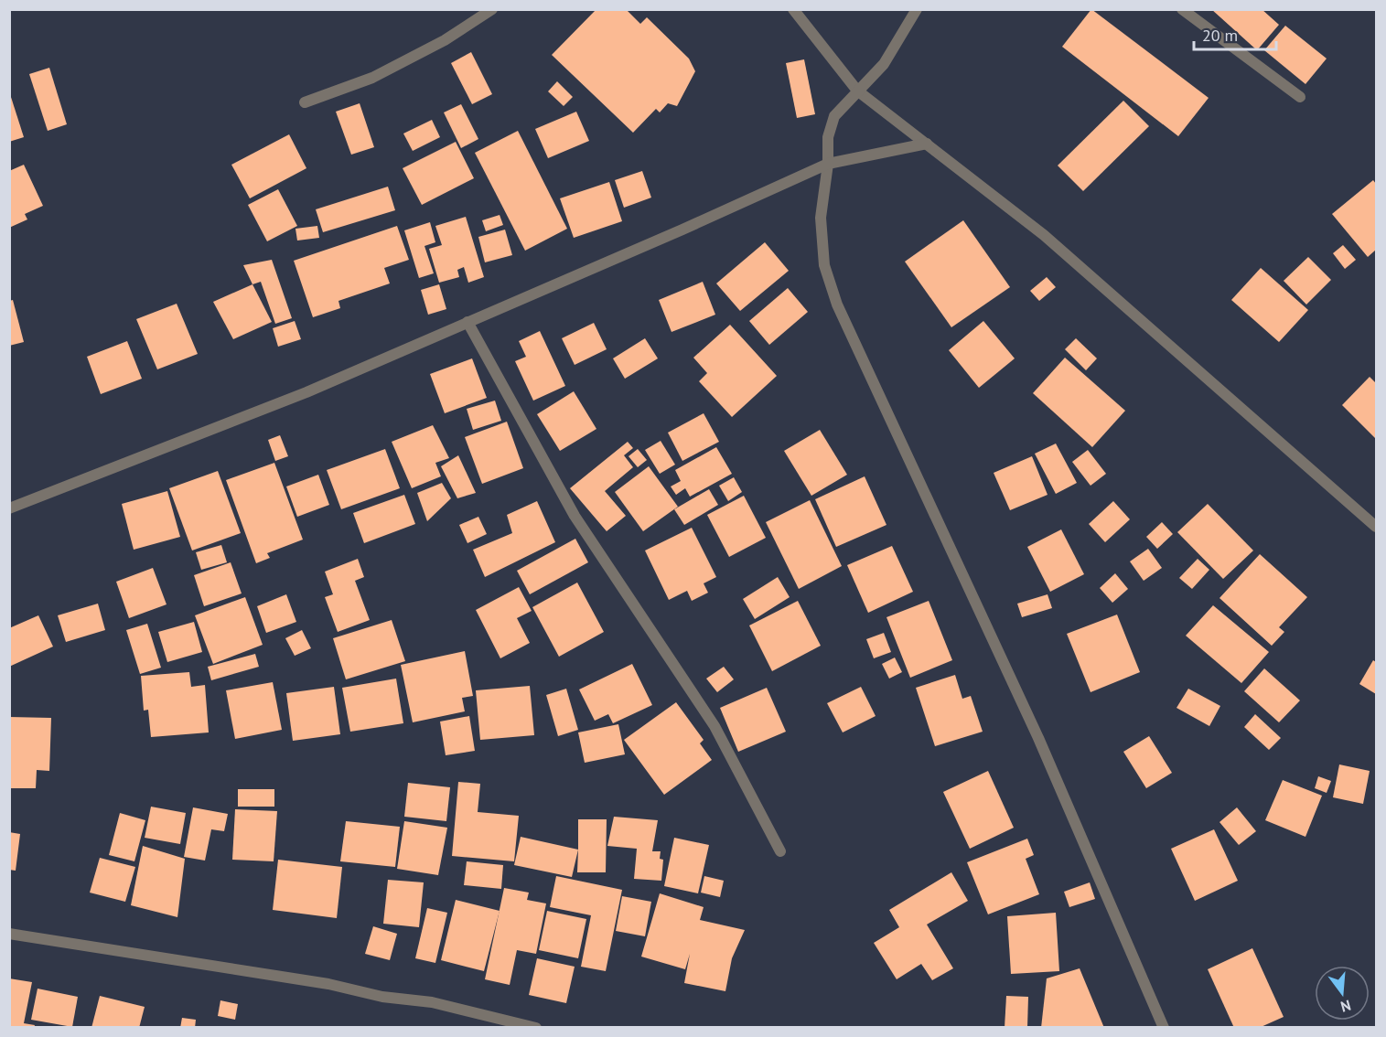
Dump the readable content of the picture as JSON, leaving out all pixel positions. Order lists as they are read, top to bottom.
{
  "scale_bar": "20 m",
  "north": "bottom"
}
